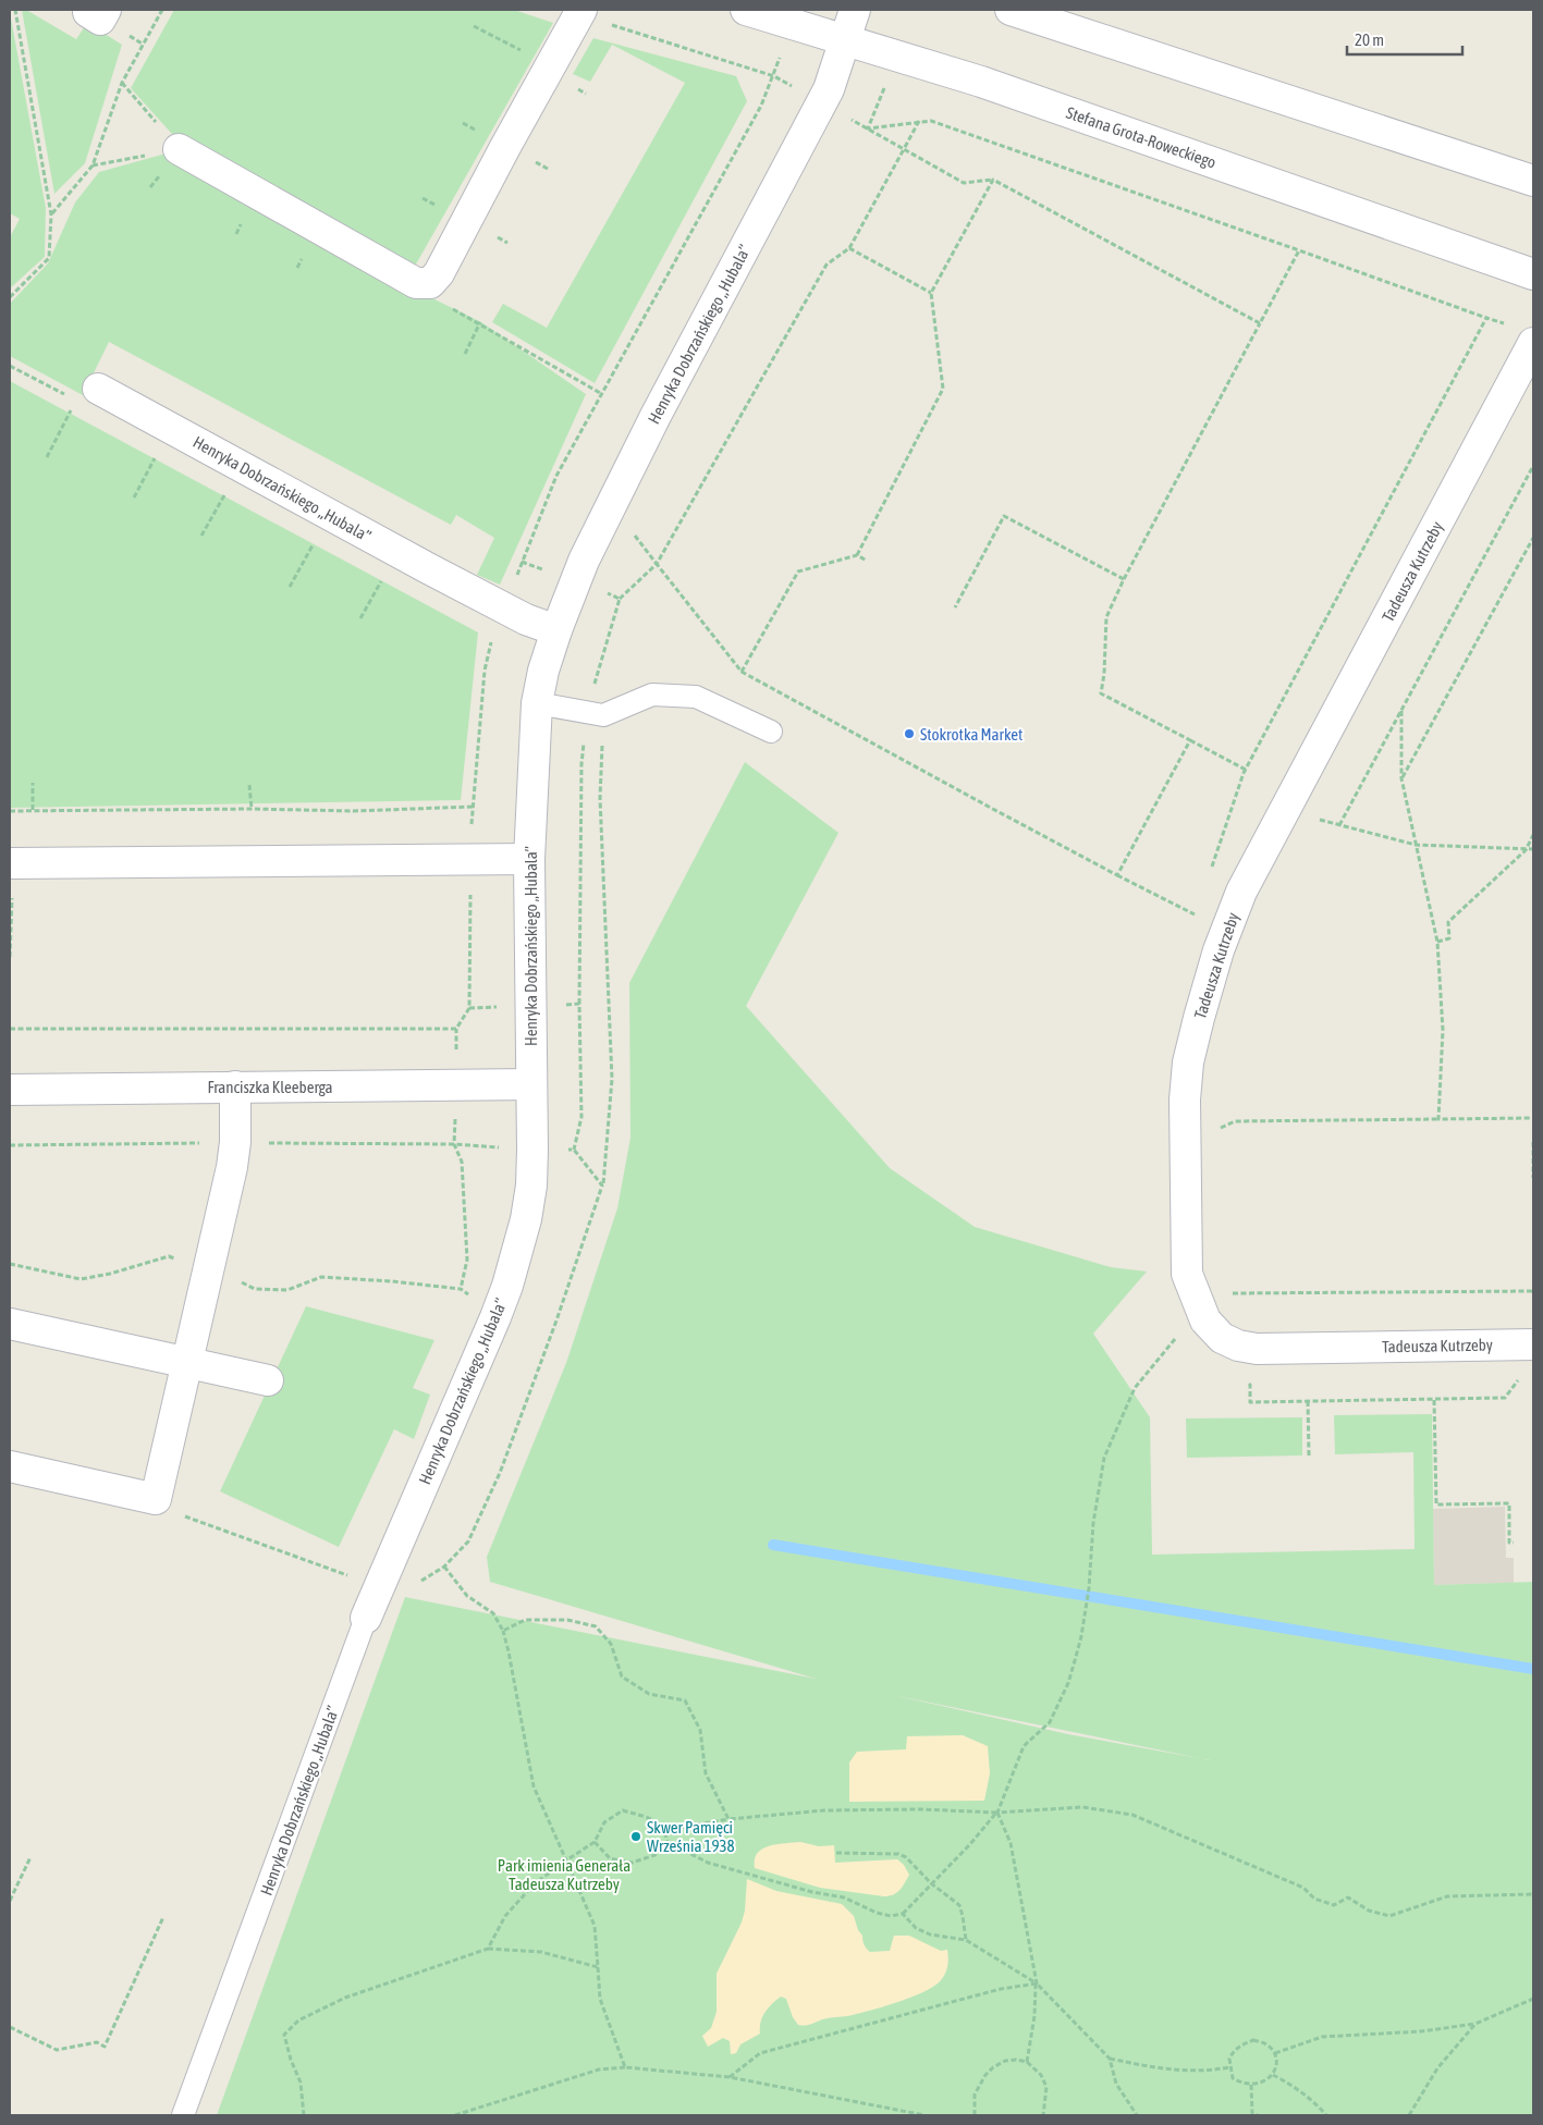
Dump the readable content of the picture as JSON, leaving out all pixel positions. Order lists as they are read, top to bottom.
{
  "streets": {
    "street": [
      "Stefana Grota-Roweckiego",
      "Henryka Dobrzańskiego „Hubala”",
      "Tadeusza Kutrzeby",
      "Franciszka Kleeberga"
    ]
  },
  "crossings": [
    ["Stefana Grota-Roweckiego", "Henryka Dobrzańskiego „Hubala”"],
    ["Henryka Dobrzańskiego „Hubala”", "Franciszka Kleeberga"]
  ],
  "parks": ["Park imienia Generała Tadeusza Kutrzeby"],
  "places": ["Stokrotka Market", "Skwer Pamięci Września 1938"],
  "scale_bar": "20 m"
}
